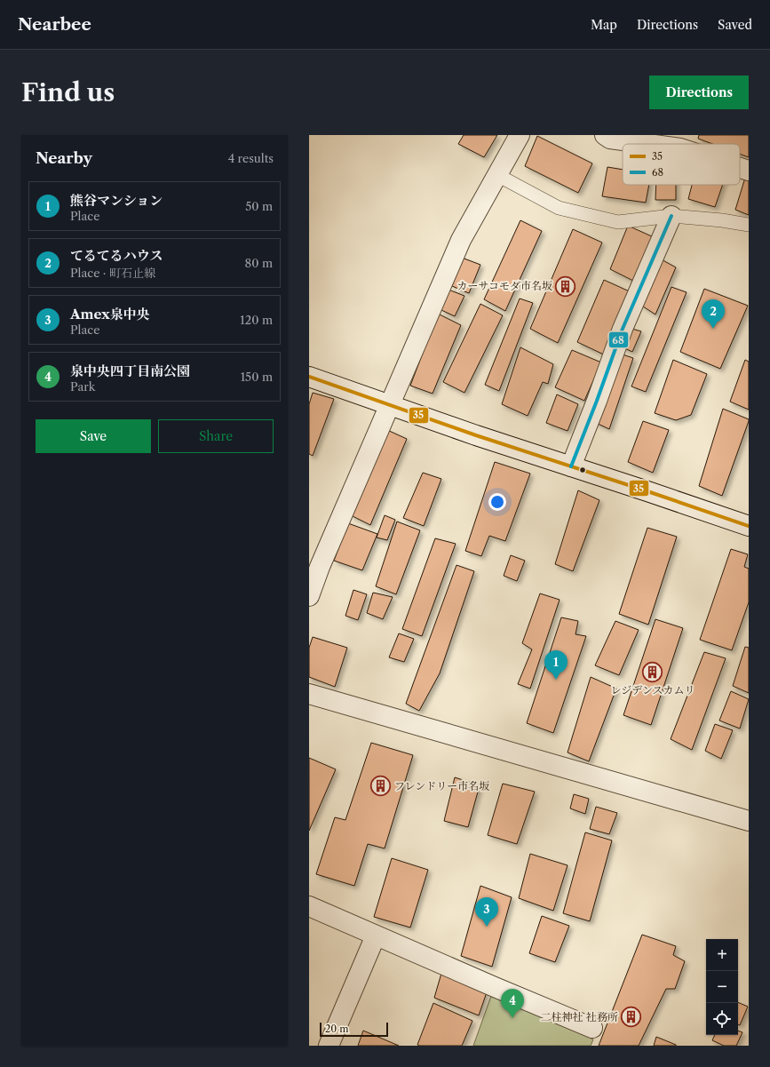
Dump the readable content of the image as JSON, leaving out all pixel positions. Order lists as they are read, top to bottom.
{
  "places": {
    "building": [
      "カーサコモダ市名坂",
      "レジデンスカムリ",
      "フレンドリー市名坂",
      "二柱神社 社務所"
    ]
  },
  "lines": ["transit line 68", "transit line 35"],
  "legend": ["35", "68"],
  "scale_bar": "20 m",
  "page": {
    "header": "Nearbee",
    "nav": ["Map", "Directions", "Saved"],
    "buttons": [
      "Directions",
      ["Save", "Share"]
    ],
    "title": "Find us",
    "heading": ["Nearby", "4 results"],
    "list": [
      {
        "mark": "1",
        "name": "熊谷マンション",
        "note": "Place",
        "value": "50 m"
      },
      {
        "mark": "2",
        "name": "てるてるハウス",
        "note": "Place · 町石止線",
        "value": "80 m"
      },
      {
        "mark": "3",
        "name": "Amex泉中央",
        "note": "Place",
        "value": "120 m"
      },
      {
        "mark": "4",
        "name": "泉中央四丁目南公園",
        "note": "Park",
        "value": "150 m"
      }
    ],
    "pins": [
      "2",
      "1",
      "3",
      "4"
    ],
    "map_buttons": ["+", "−"],
    "scale": "20 m"
  }
}
